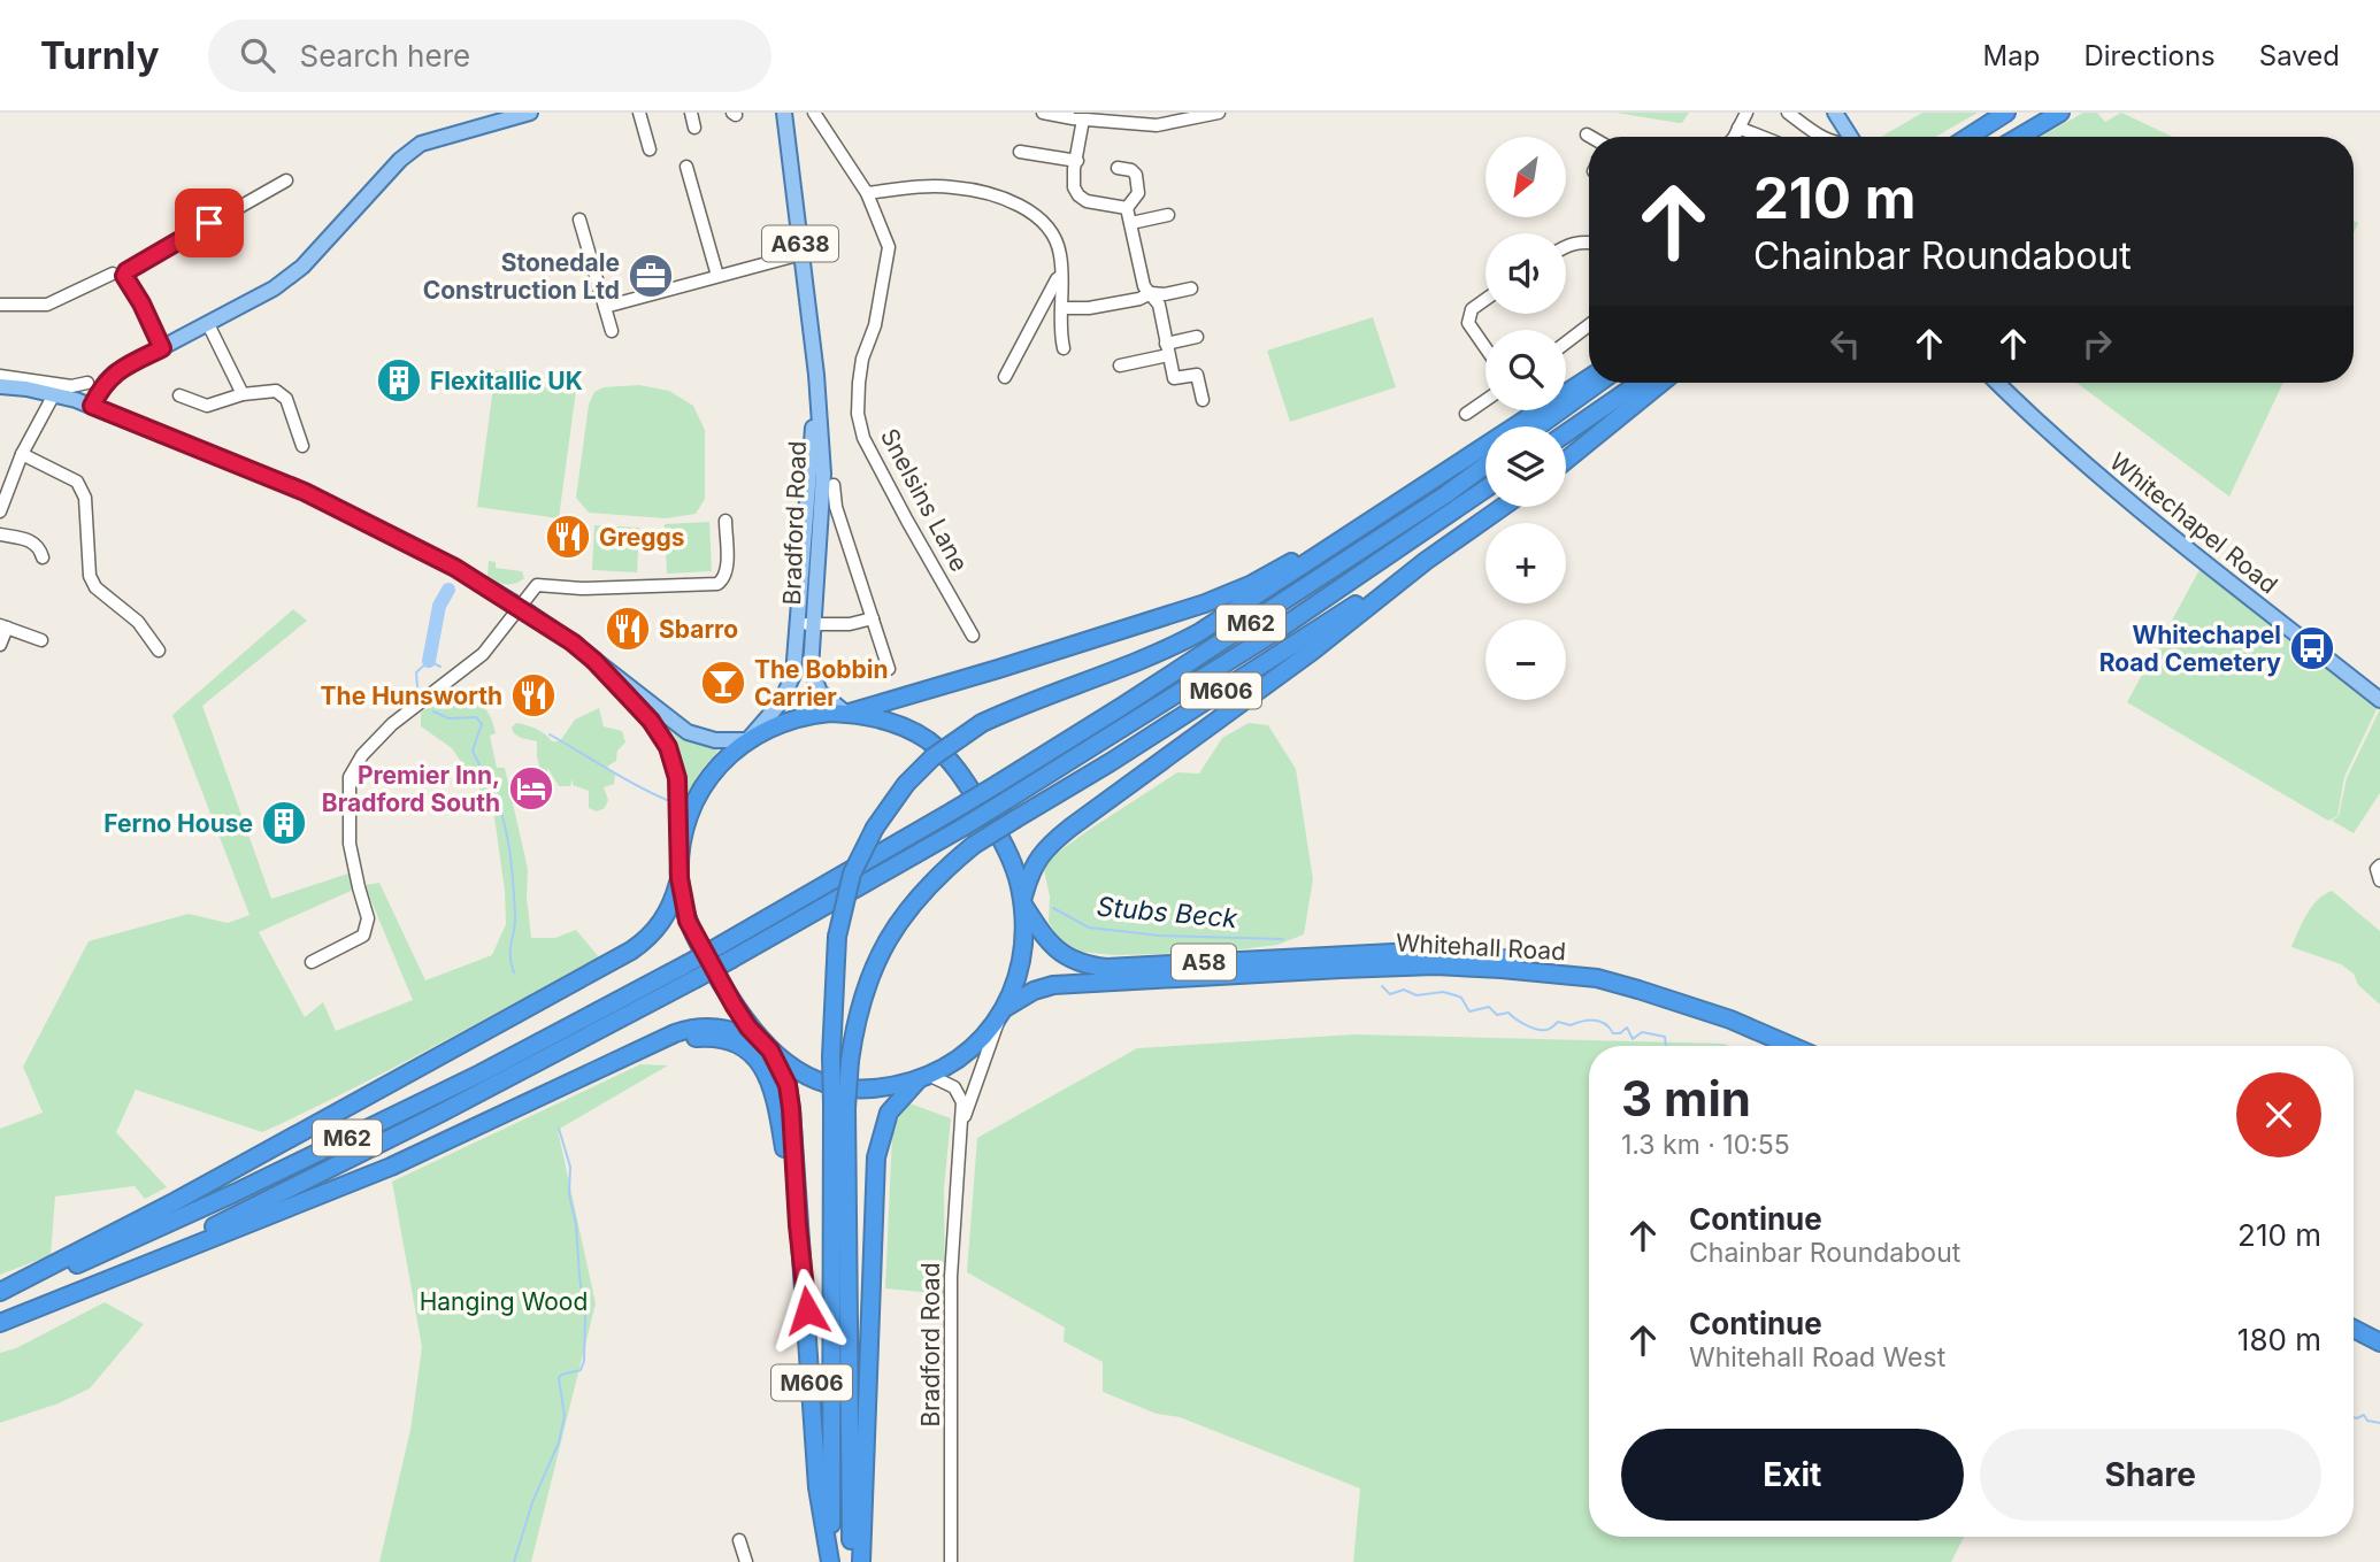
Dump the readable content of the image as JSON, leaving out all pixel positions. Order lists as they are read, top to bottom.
{
  "streets": {
    "highway": [
      "M62",
      "M606",
      "Whitehall Road",
      "A58"
    ],
    "main road": ["A638", "Bradford Road", "Whitechapel Road"],
    "street": ["Snelsins Lane"]
  },
  "crossings": [
    ["Bradford Road", "M606"],
    ["Bradford Road", "Whitehall Road"],
    ["Whitehall Road", "A58"]
  ],
  "water": ["Stubs Beck"],
  "parks": ["Hanging Wood"],
  "places": {
    "office": ["Stonedale Construction Ltd"],
    "building": ["Flexitallic UK", "Ferno House"],
    "restaurant": ["Greggs", "Sbarro", "The Hunsworth"],
    "bus stop": ["Whitechapel Road Cemetery"],
    "bar": ["The Bobbin Carrier"],
    "hotel": ["Premier Inn, Bradford South"]
  },
  "north": "bottom left",
  "page": {
    "header": "Turnly",
    "search": "Search here",
    "nav": ["Map", "Directions", "Saved"],
    "map_buttons": ["+", "−"],
    "turn": ["210 m", "Chainbar Roundabout"],
    "heading": ["3 min", "1.3 km · 10:55"],
    "list": [
      {
        "name": "Continue",
        "note": "Chainbar Roundabout",
        "value": "210 m"
      },
      {
        "name": "Continue",
        "note": "Whitehall Road West",
        "value": "180 m"
      }
    ],
    "buttons": ["Exit", "Share"]
  }
}
